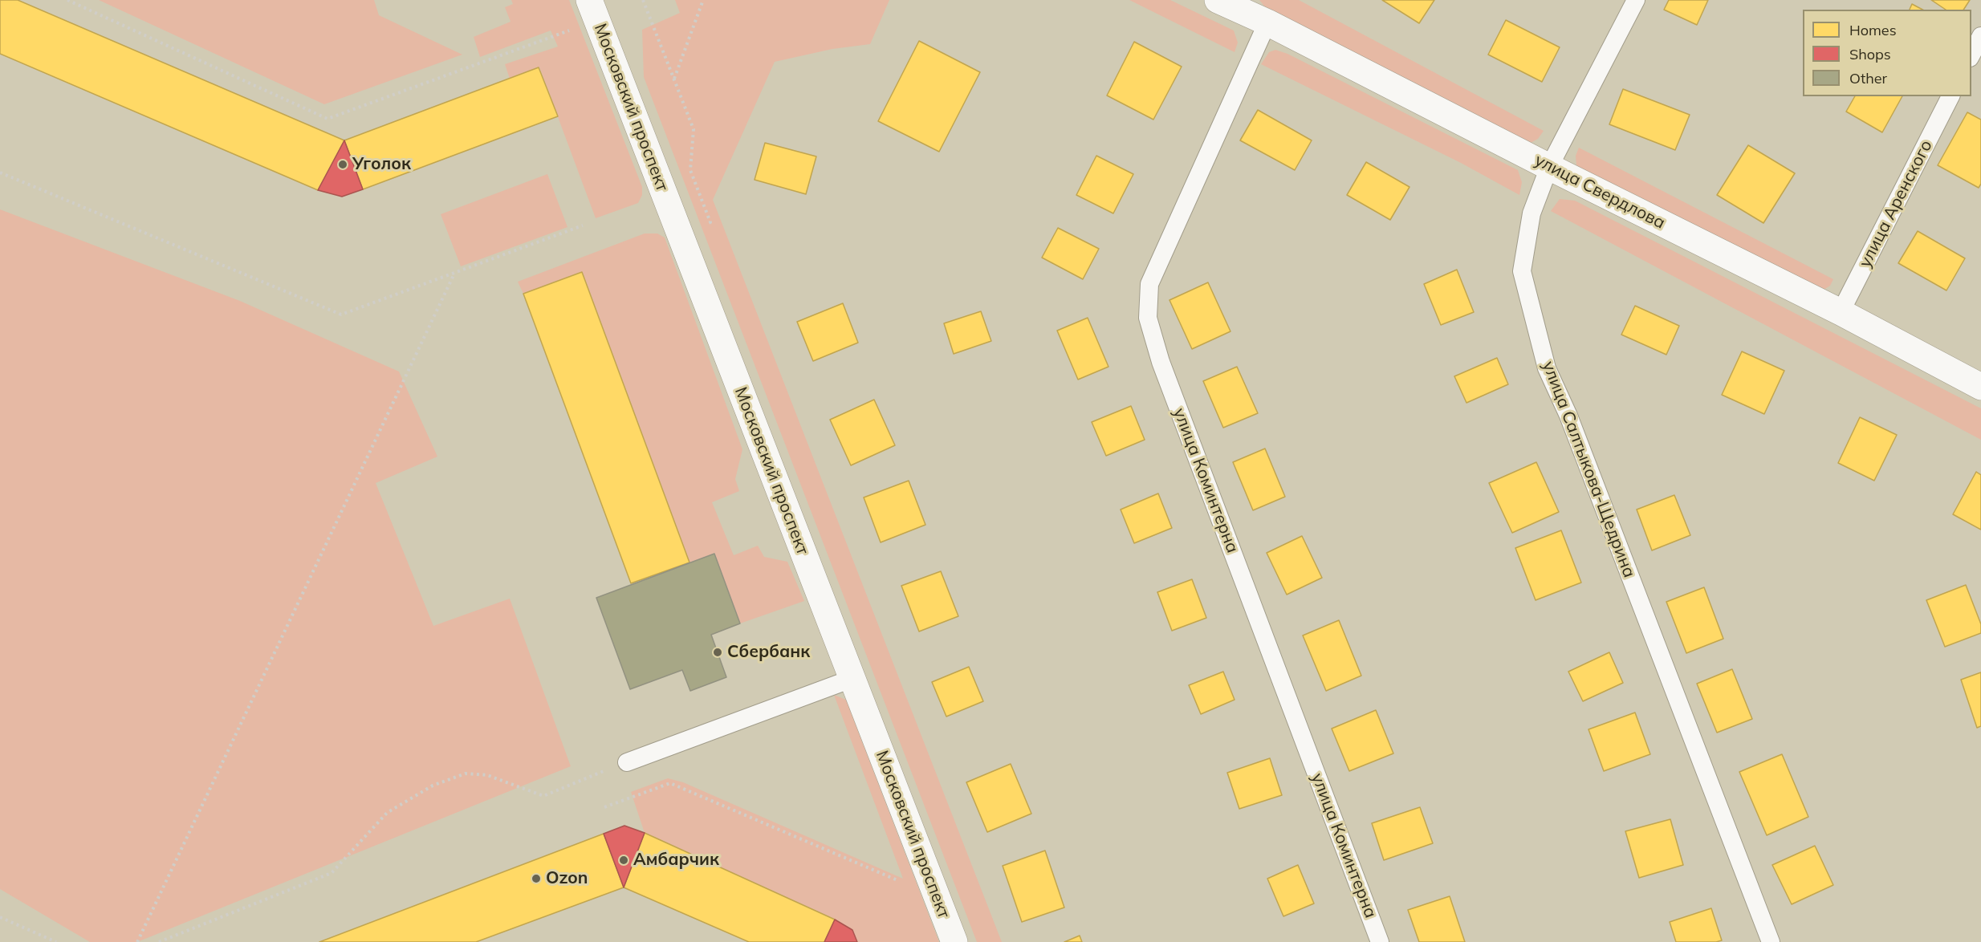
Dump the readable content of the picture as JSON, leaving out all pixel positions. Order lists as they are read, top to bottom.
{
  "streets": {
    "street": ["Московский проспект", "улица Свердлова"],
    "lane": ["улица Аренского", "улица Салтыкова-Щедрина", "улица Коминтерна"]
  },
  "crossings": [
    ["улица Свердлова", "улица Аренского"],
    ["улица Свердлова", "улица Салтыкова-Щедрина"],
    ["улица Свердлова", "улица Коминтерна"]
  ],
  "places": [
    "Уголок",
    "Сбербанк",
    "Амбарчик",
    "Ozon"
  ],
  "legend": ["Homes", "Shops", "Other"]
}
